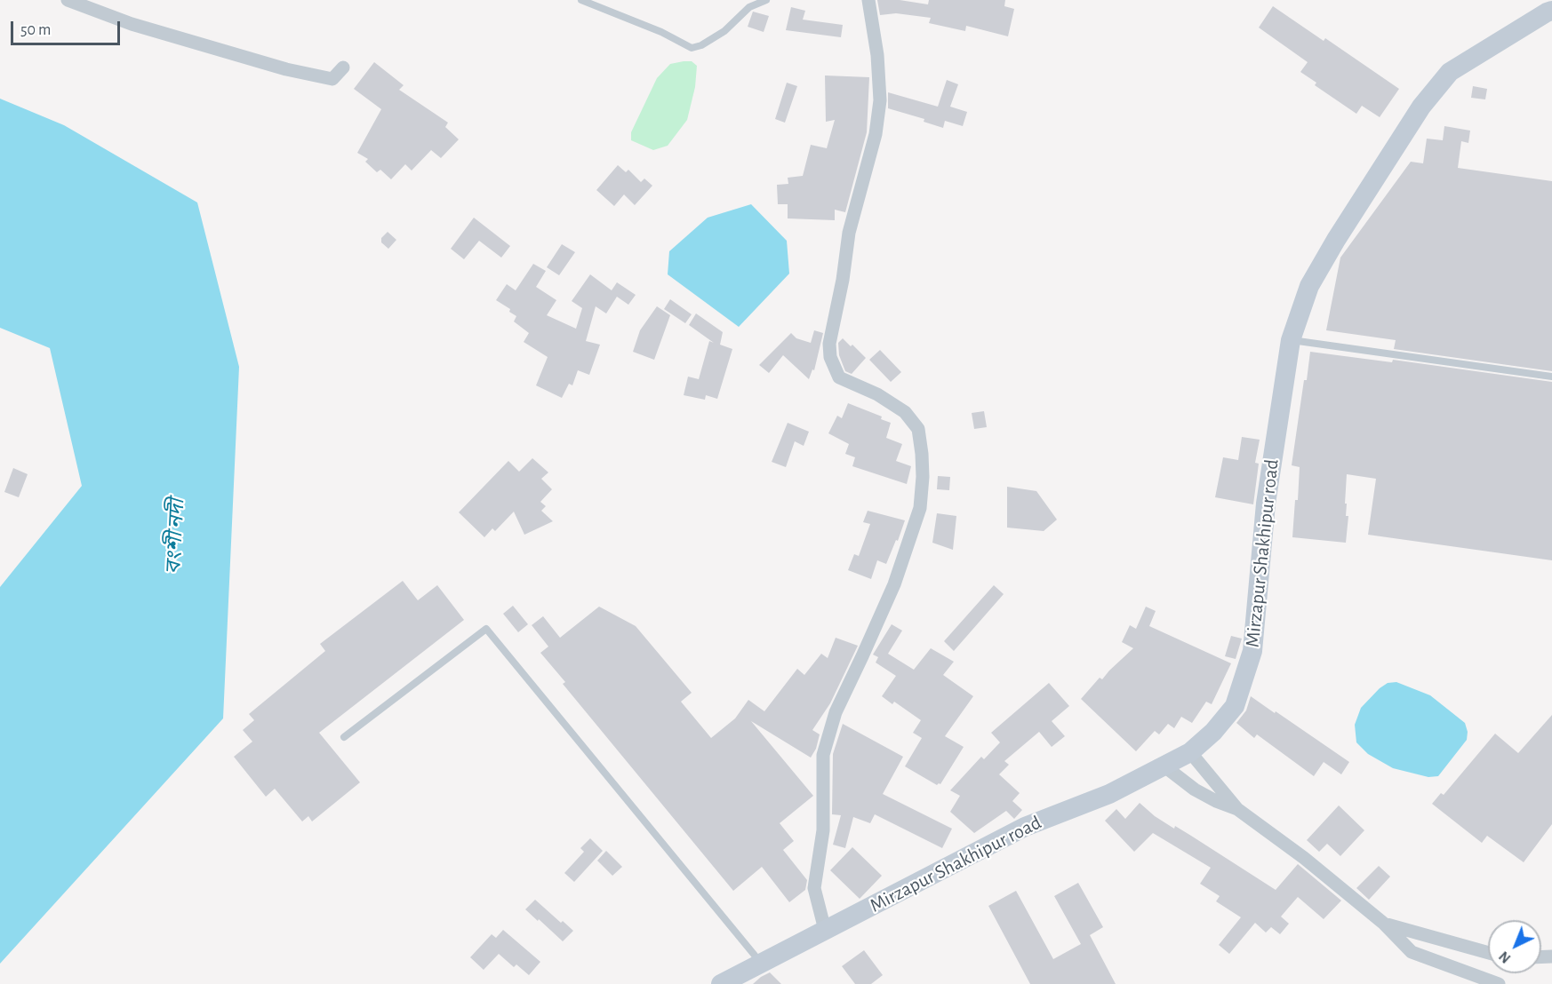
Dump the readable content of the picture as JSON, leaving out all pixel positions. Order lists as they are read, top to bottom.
{
  "streets": {
    "main road": ["Mirzapur Shakhipur road"]
  },
  "water": ["বংশী নদী"],
  "scale_bar": "50 m",
  "north": "bottom left"
}
